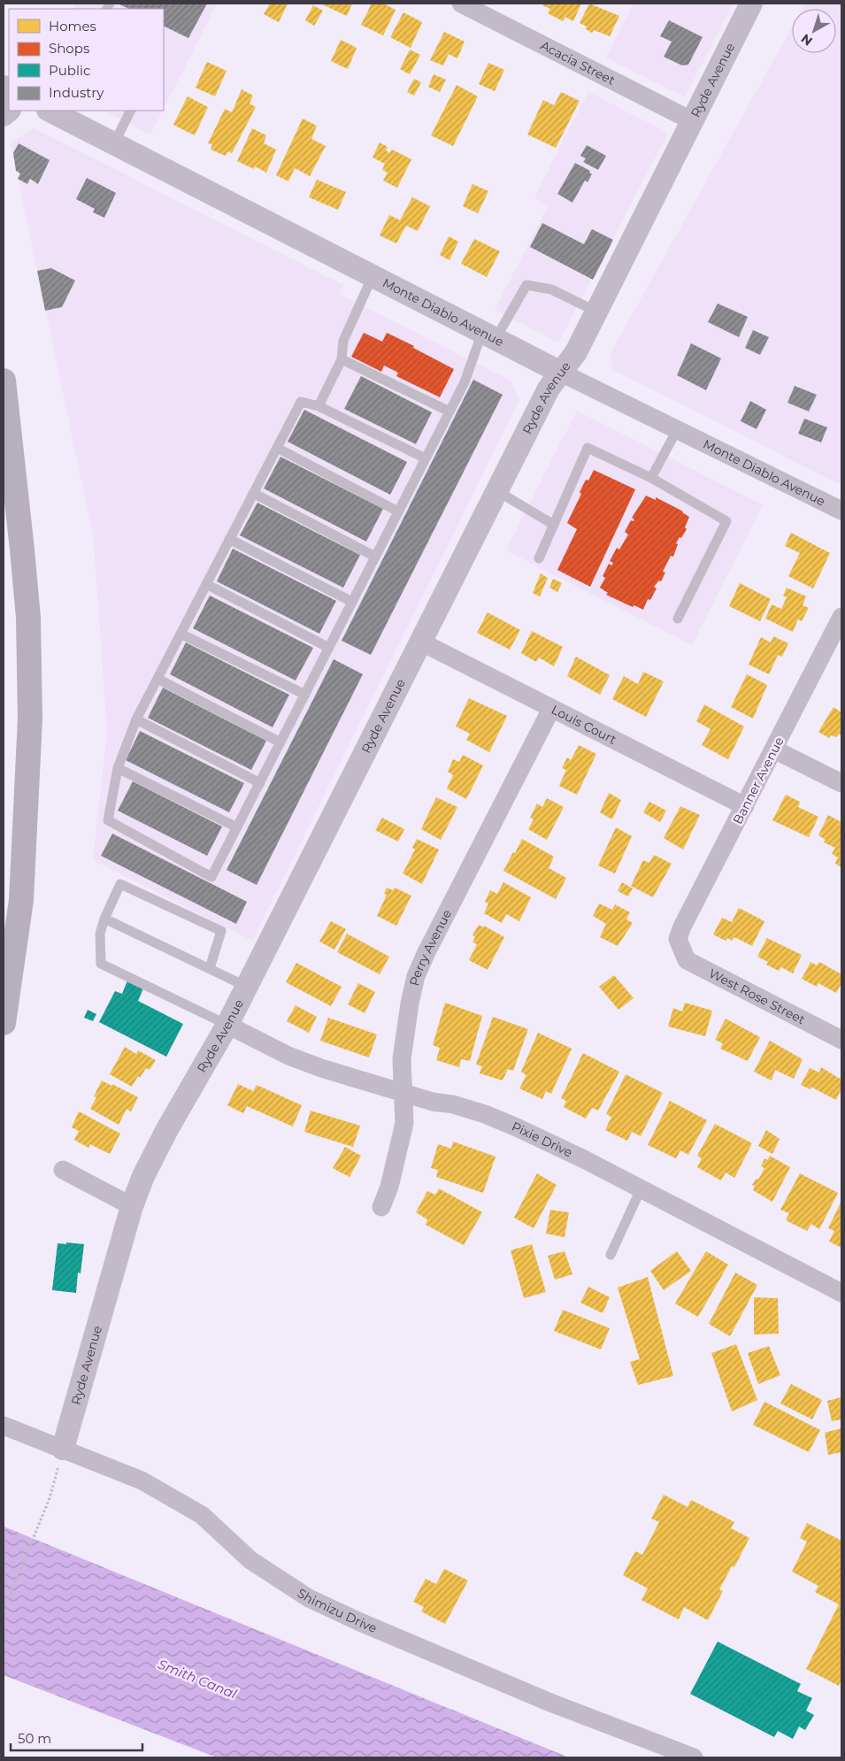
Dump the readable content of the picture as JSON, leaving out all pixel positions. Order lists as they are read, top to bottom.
{
  "streets": {
    "street": [
      "Acacia Street",
      "Ryde Avenue",
      "Monte Diablo Avenue",
      "Louis Court",
      "Banner Avenue",
      "Perry Avenue",
      "West Rose Street",
      "Pixie Drive",
      "Shimizu Drive"
    ]
  },
  "crossings": [
    ["Acacia Street", "Ryde Avenue"],
    ["Ryde Avenue", "Monte Diablo Avenue"],
    ["Ryde Avenue", "Louis Court"],
    ["Ryde Avenue", "Pixie Drive"],
    ["Ryde Avenue", "Shimizu Drive"],
    ["Louis Court", "Banner Avenue"],
    ["Louis Court", "Perry Avenue"],
    ["Banner Avenue", "West Rose Street"],
    ["Perry Avenue", "Pixie Drive"]
  ],
  "water": ["Smith Canal"],
  "legend": [
    "Homes",
    "Shops",
    "Public",
    "Industry"
  ],
  "scale_bar": "50 m",
  "north": "bottom left"
}
